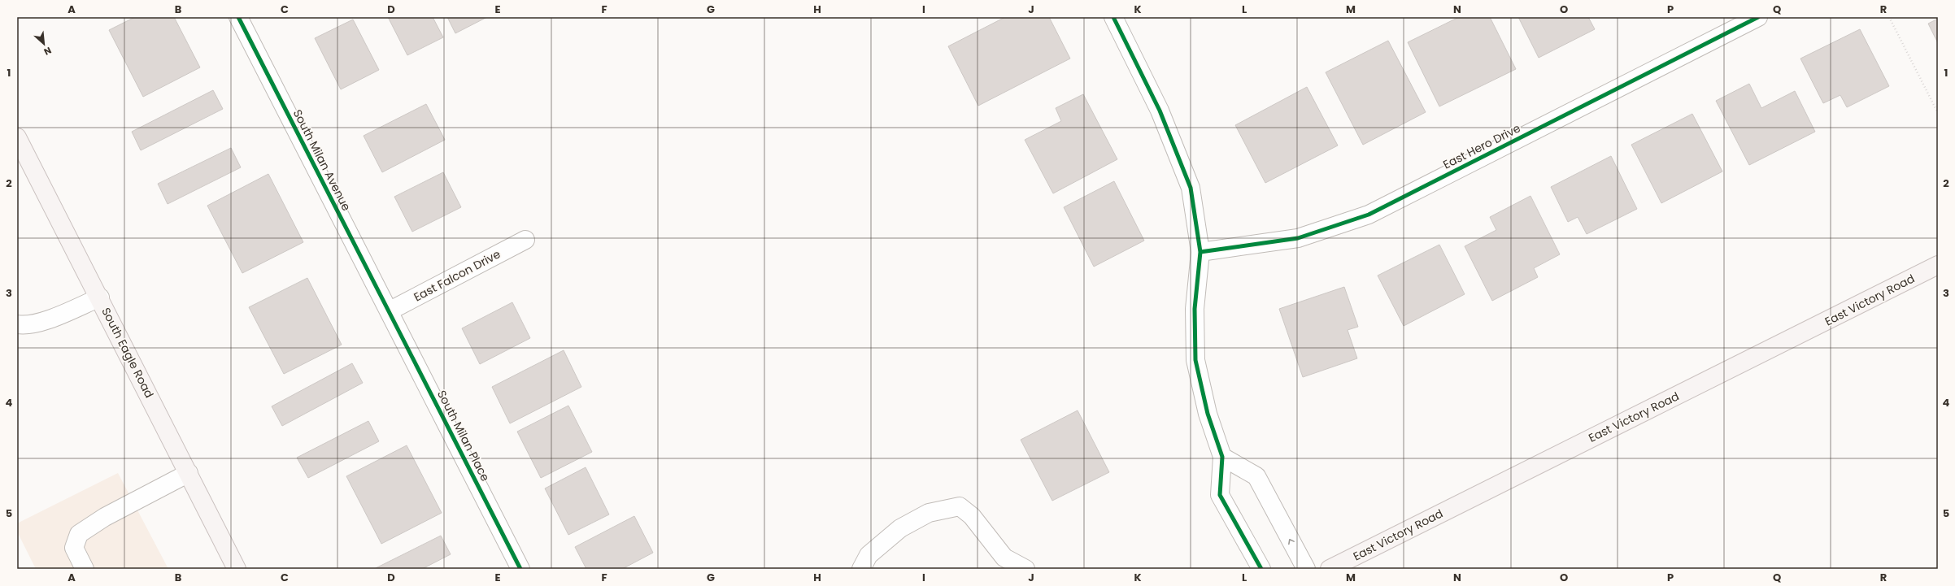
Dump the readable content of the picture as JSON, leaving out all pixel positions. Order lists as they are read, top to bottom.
{
  "streets": {
    "main road": ["East Victory Road", "South Eagle Road"],
    "street": [
      "East Hero Drive",
      "South Milan Avenue",
      "East Falcon Drive",
      "South Milan Place"
    ]
  },
  "crossings": [
    ["South Milan Avenue", "East Falcon Drive"],
    ["South Milan Avenue", "South Milan Place"],
    ["East Falcon Drive", "South Milan Place"]
  ],
  "north": "bottom right",
  "grid": {
    "columns": [
      "A",
      "B",
      "C",
      "D",
      "E",
      "F",
      "G",
      "H",
      "I",
      "J",
      "K",
      "L",
      "M",
      "N",
      "O",
      "P",
      "Q",
      "R"
    ],
    "rows": [
      "1",
      "2",
      "3",
      "4",
      "5"
    ]
  }
}
